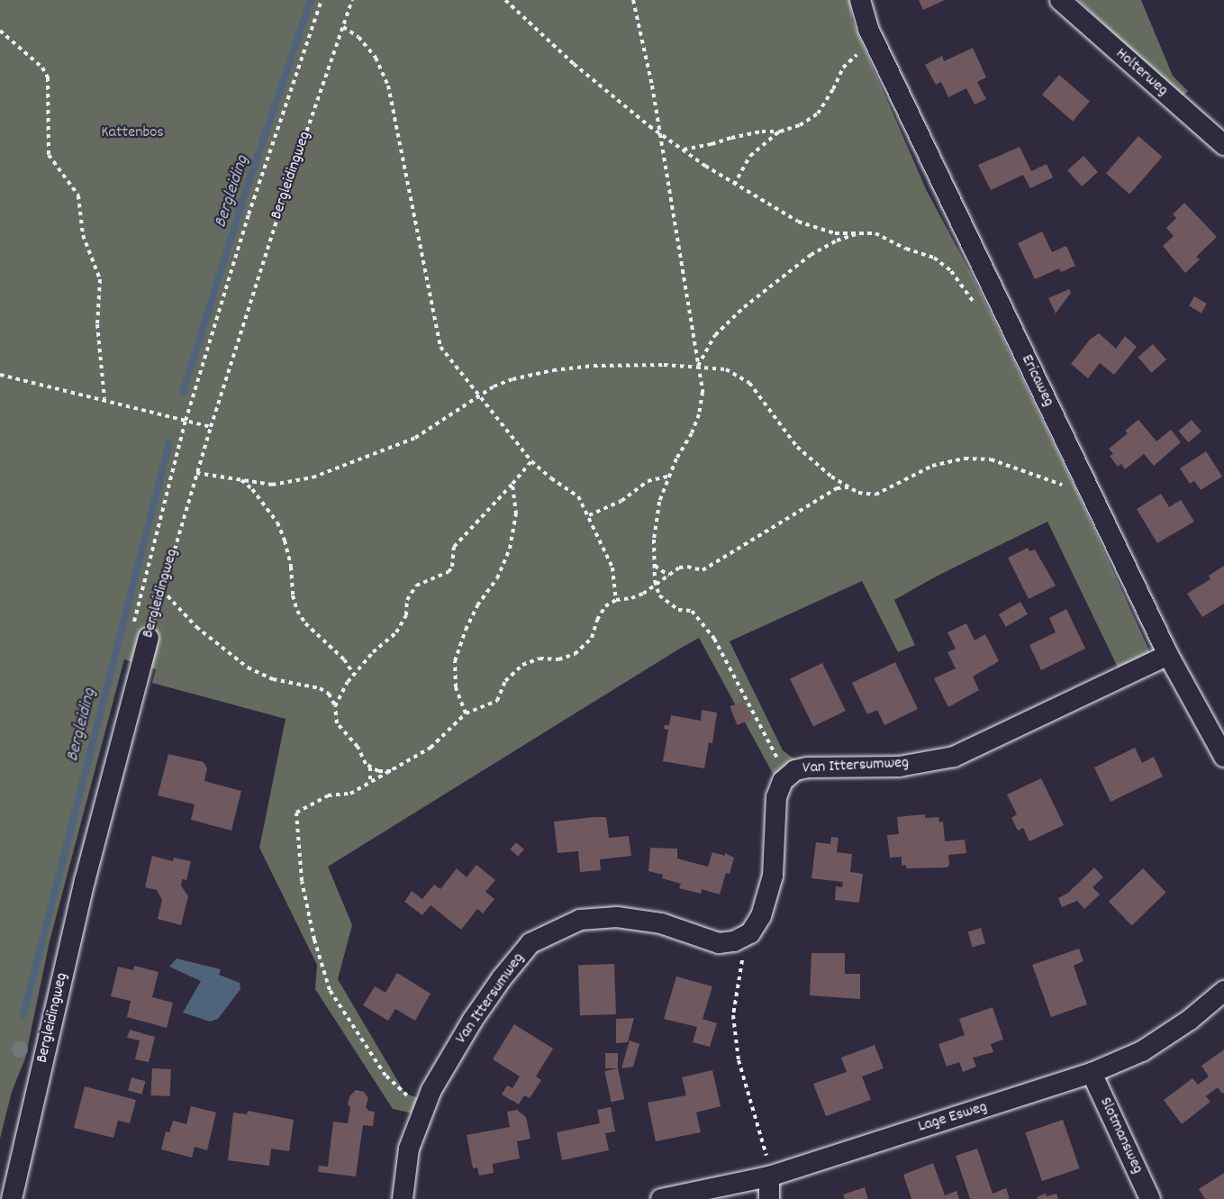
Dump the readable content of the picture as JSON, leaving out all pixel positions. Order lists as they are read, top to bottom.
{
  "streets": {
    "street": [
      "Holterweg",
      "Bergleidingweg",
      "Ericaweg",
      "Van Ittersumweg",
      "Lage Esweg",
      "Slotmansweg"
    ]
  },
  "crossings": [
    ["Ericaweg", "Van Ittersumweg"],
    ["Lage Esweg", "Slotmansweg"]
  ],
  "water": ["Bergleiding"],
  "parks": ["Kattenbos"]
}
